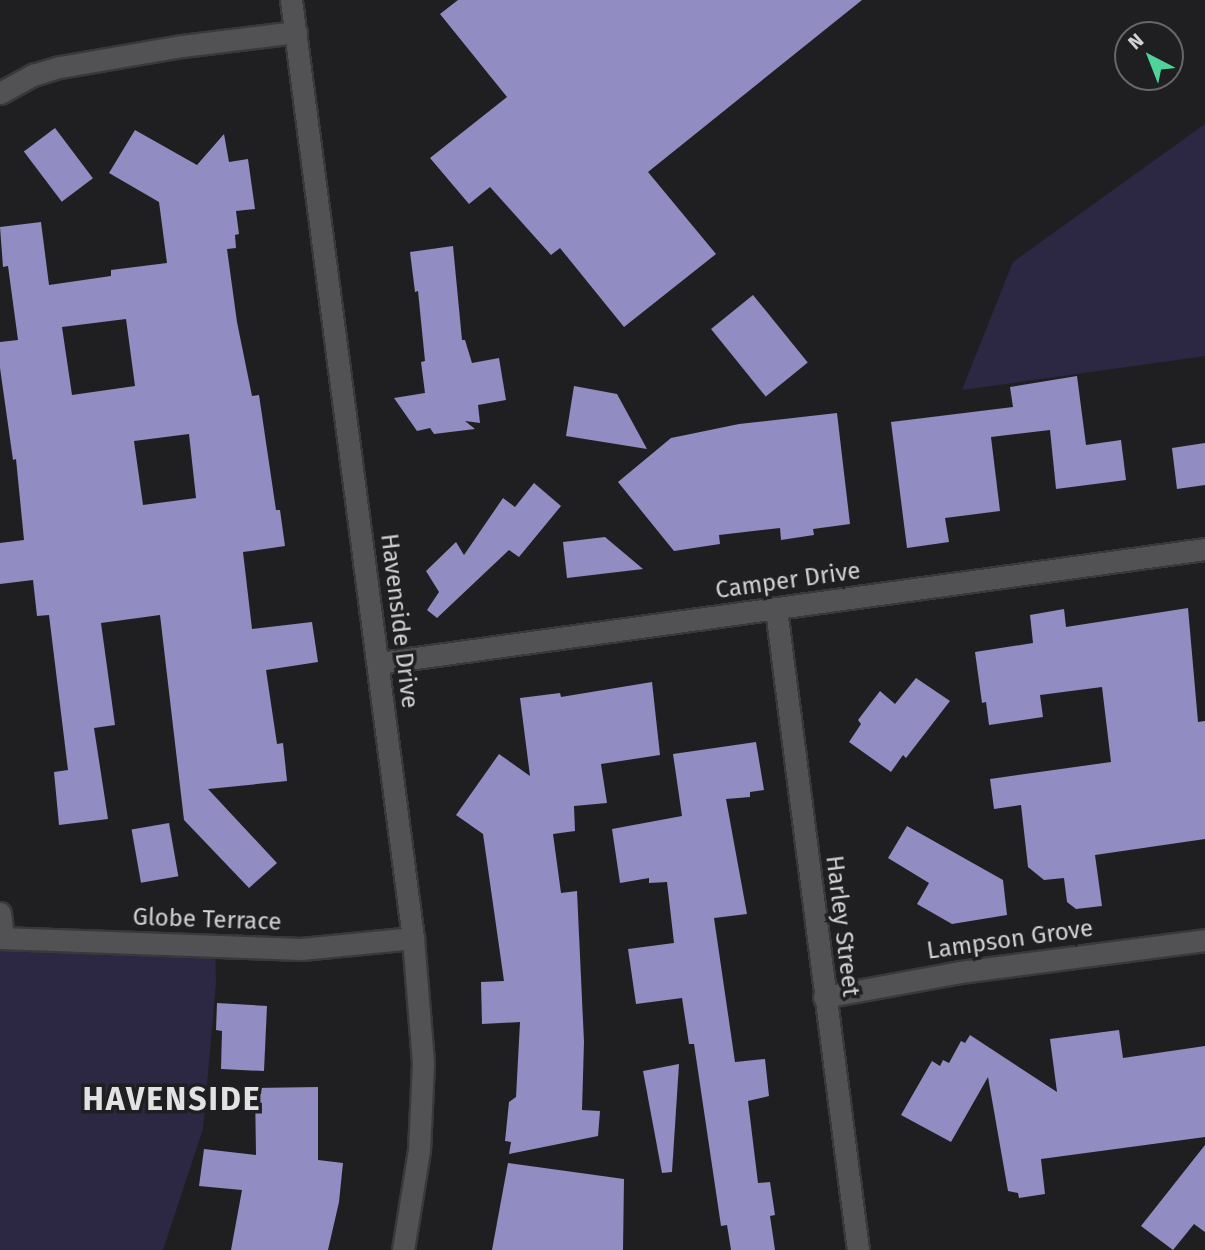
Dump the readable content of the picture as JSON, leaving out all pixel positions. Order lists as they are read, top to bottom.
{
  "streets": {
    "street": [
      "Camper Drive",
      "Havenside Drive",
      "Globe Terrace",
      "Harley Street",
      "Lampson Grove"
    ]
  },
  "crossings": [
    ["Camper Drive", "Havenside Drive"],
    ["Camper Drive", "Harley Street"],
    ["Havenside Drive", "Globe Terrace"],
    ["Harley Street", "Lampson Grove"]
  ],
  "districts": ["HAVENSIDE"],
  "north": "top left"
}
